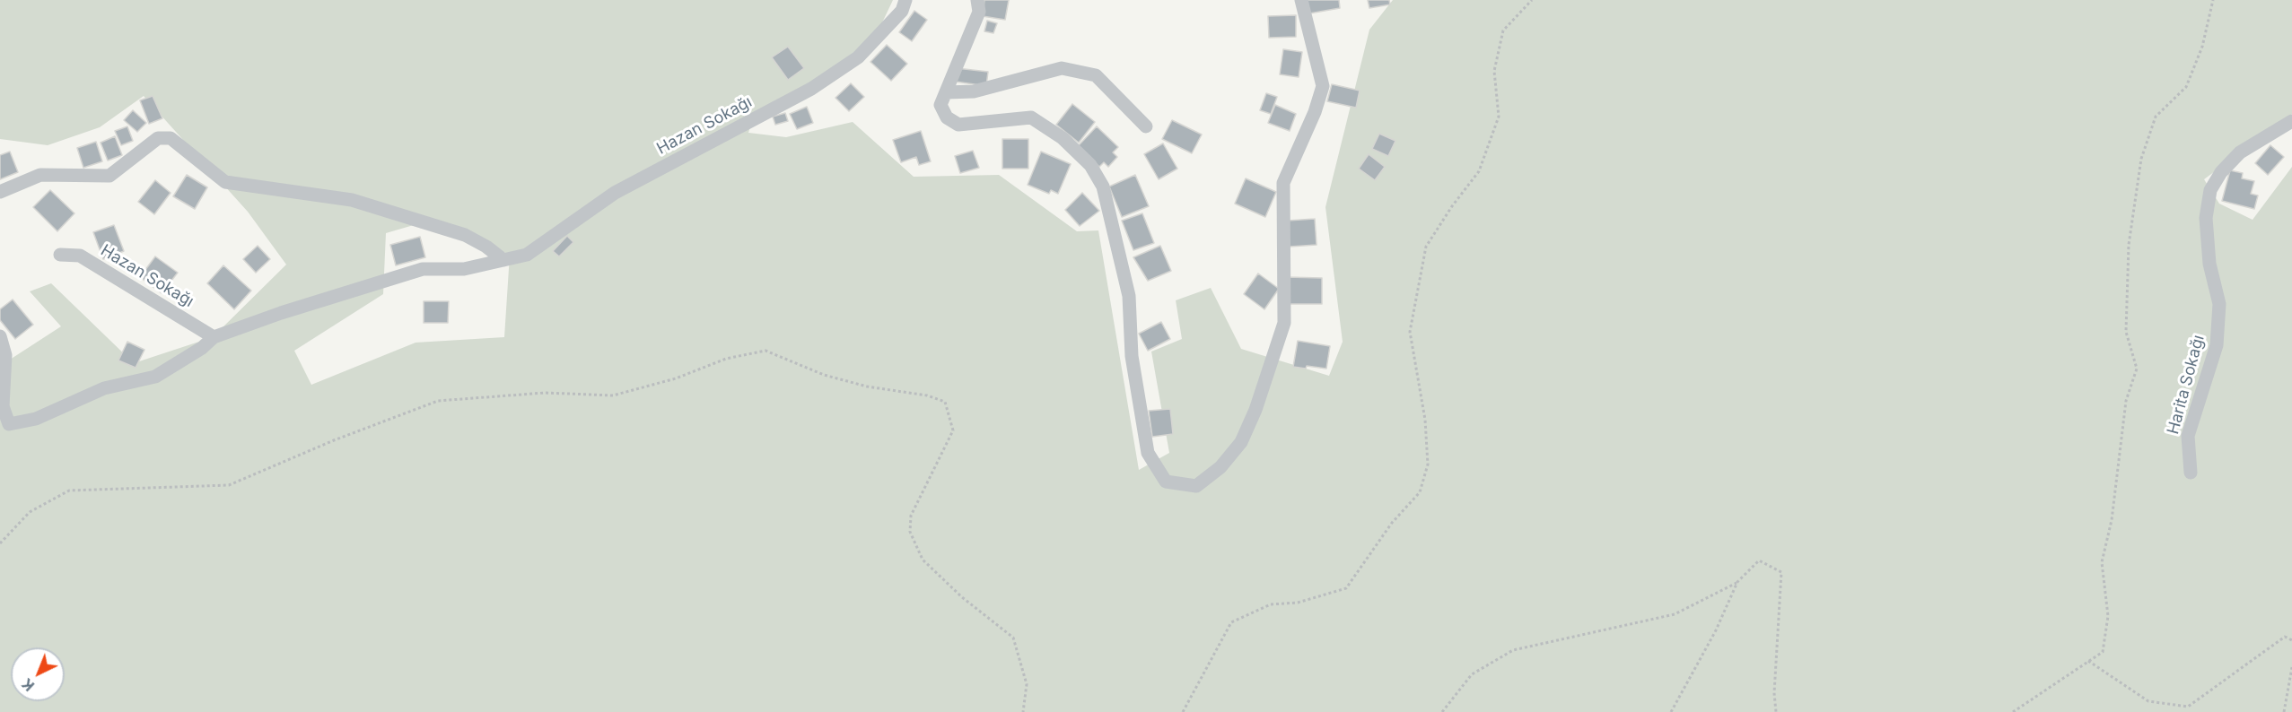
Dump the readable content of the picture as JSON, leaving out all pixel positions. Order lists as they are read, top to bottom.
{
  "streets": {
    "street": ["Hazan Sokağı", "Harita Sokağı"]
  },
  "north": "bottom left"
}
